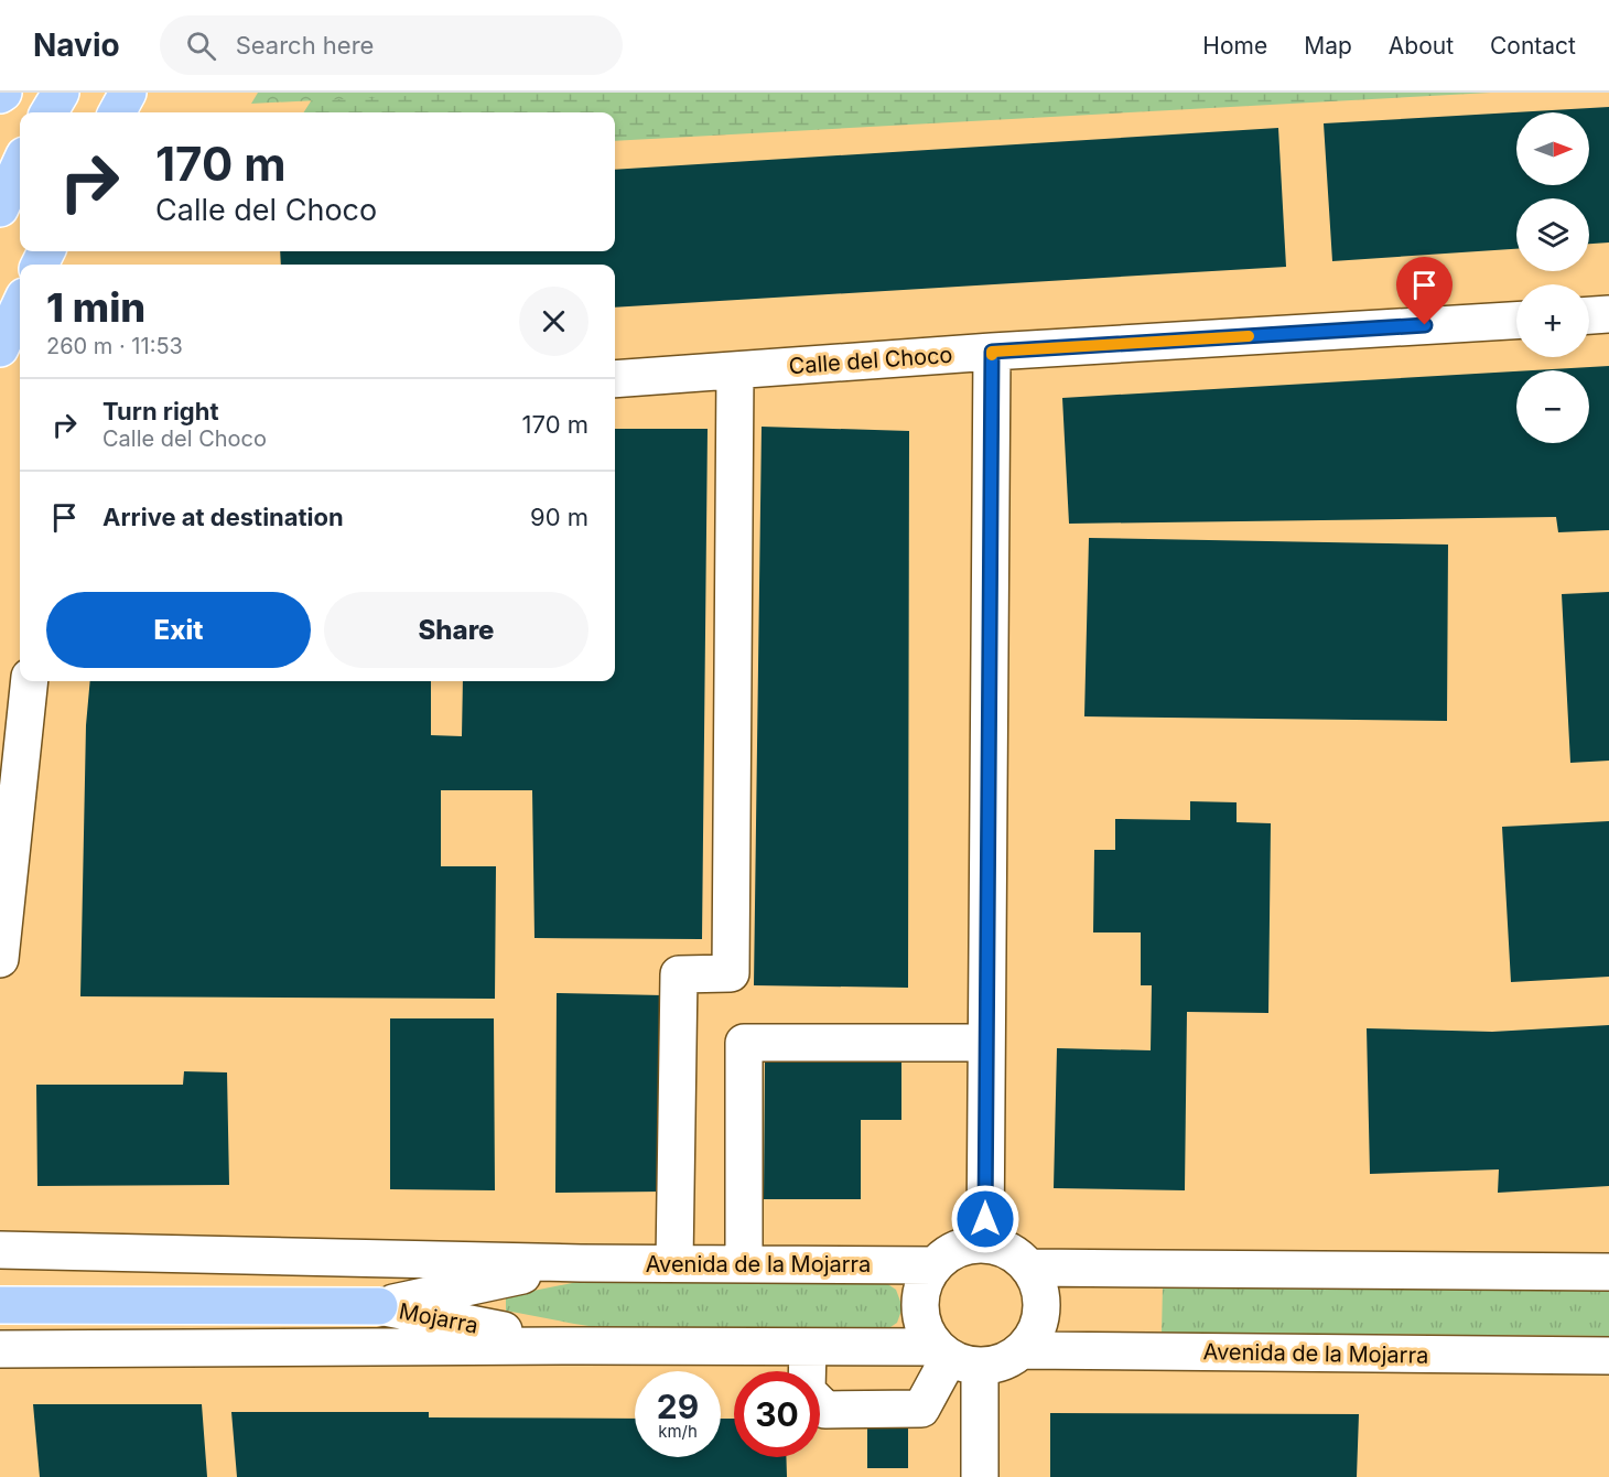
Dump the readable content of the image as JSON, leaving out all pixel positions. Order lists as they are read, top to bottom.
{
  "streets": {
    "street": ["Calle del Choco", "Avenida de la Mojarra", "Mojarra"]
  },
  "crossings": [
    ["Avenida de la Mojarra", "Mojarra"]
  ],
  "north": "right",
  "page": {
    "header": "Navio",
    "search": "Search here",
    "nav": [
      "Home",
      "Map",
      "About",
      "Contact"
    ],
    "map_buttons": ["+", "−"],
    "turn": ["170 m", "Calle del Choco"],
    "heading": ["1 min", "260 m · 11:53"],
    "list": [
      {
        "name": "Turn right",
        "note": "Calle del Choco",
        "value": "170 m"
      },
      {
        "name": "Arrive at destination",
        "value": "90 m"
      }
    ],
    "buttons": ["Exit", "Share"],
    "speed": "29 km/h",
    "limit": "30"
  }
}
